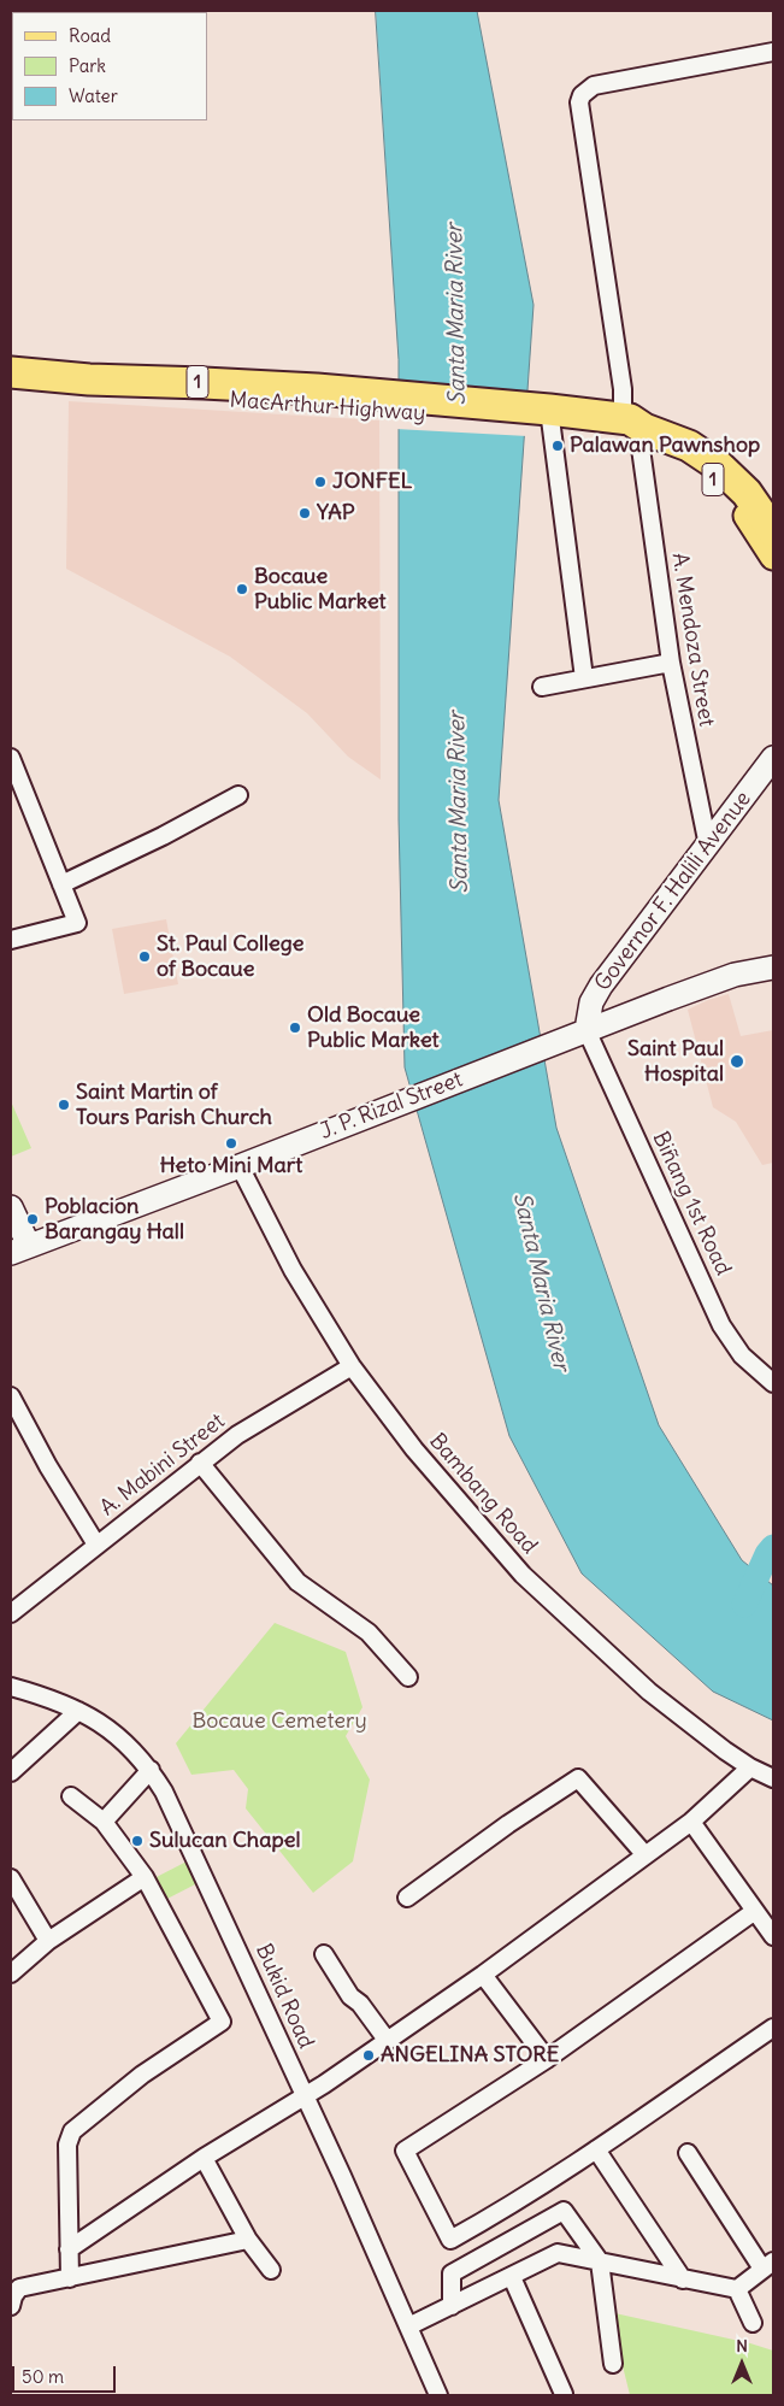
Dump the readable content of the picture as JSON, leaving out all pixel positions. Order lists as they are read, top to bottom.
{
  "streets": {
    "highway": ["1", "MacArthur Highway"],
    "main road": ["Governor F. Halili Avenue", "J. P. Rizal Street"],
    "street": [
      "A. Mendoza Street",
      "Biñang 1st Road",
      "A. Mabini Street",
      "Bambang Road",
      "Bukid Road"
    ]
  },
  "crossings": [
    ["1", "MacArthur Highway"],
    ["1", "A. Mendoza Street"],
    ["MacArthur Highway", "A. Mendoza Street"],
    ["A. Mendoza Street", "Governor F. Halili Avenue"],
    ["Governor F. Halili Avenue", "J. P. Rizal Street"],
    ["Governor F. Halili Avenue", "Biñang 1st Road"],
    ["J. P. Rizal Street", "Biñang 1st Road"],
    ["J. P. Rizal Street", "Bambang Road"],
    ["A. Mabini Street", "Bambang Road"]
  ],
  "water": ["Santa Maria River"],
  "parks": ["Bocaue Cemetery"],
  "places": [
    "Palawan Pawnshop",
    "JONFEL",
    "YAP",
    "Bocaue Public Market",
    "St. Paul College of Bocaue",
    "Old Bocaue Public Market",
    "Saint Paul Hospital",
    "Saint Martin of Tours Parish Church",
    "Heto Mini Mart",
    "Poblacion Barangay Hall",
    "Sulucan Chapel",
    "ANGELINA STORE"
  ],
  "legend": ["Road", "Park", "Water"],
  "scale_bar": "50 m",
  "north": "top"
}
